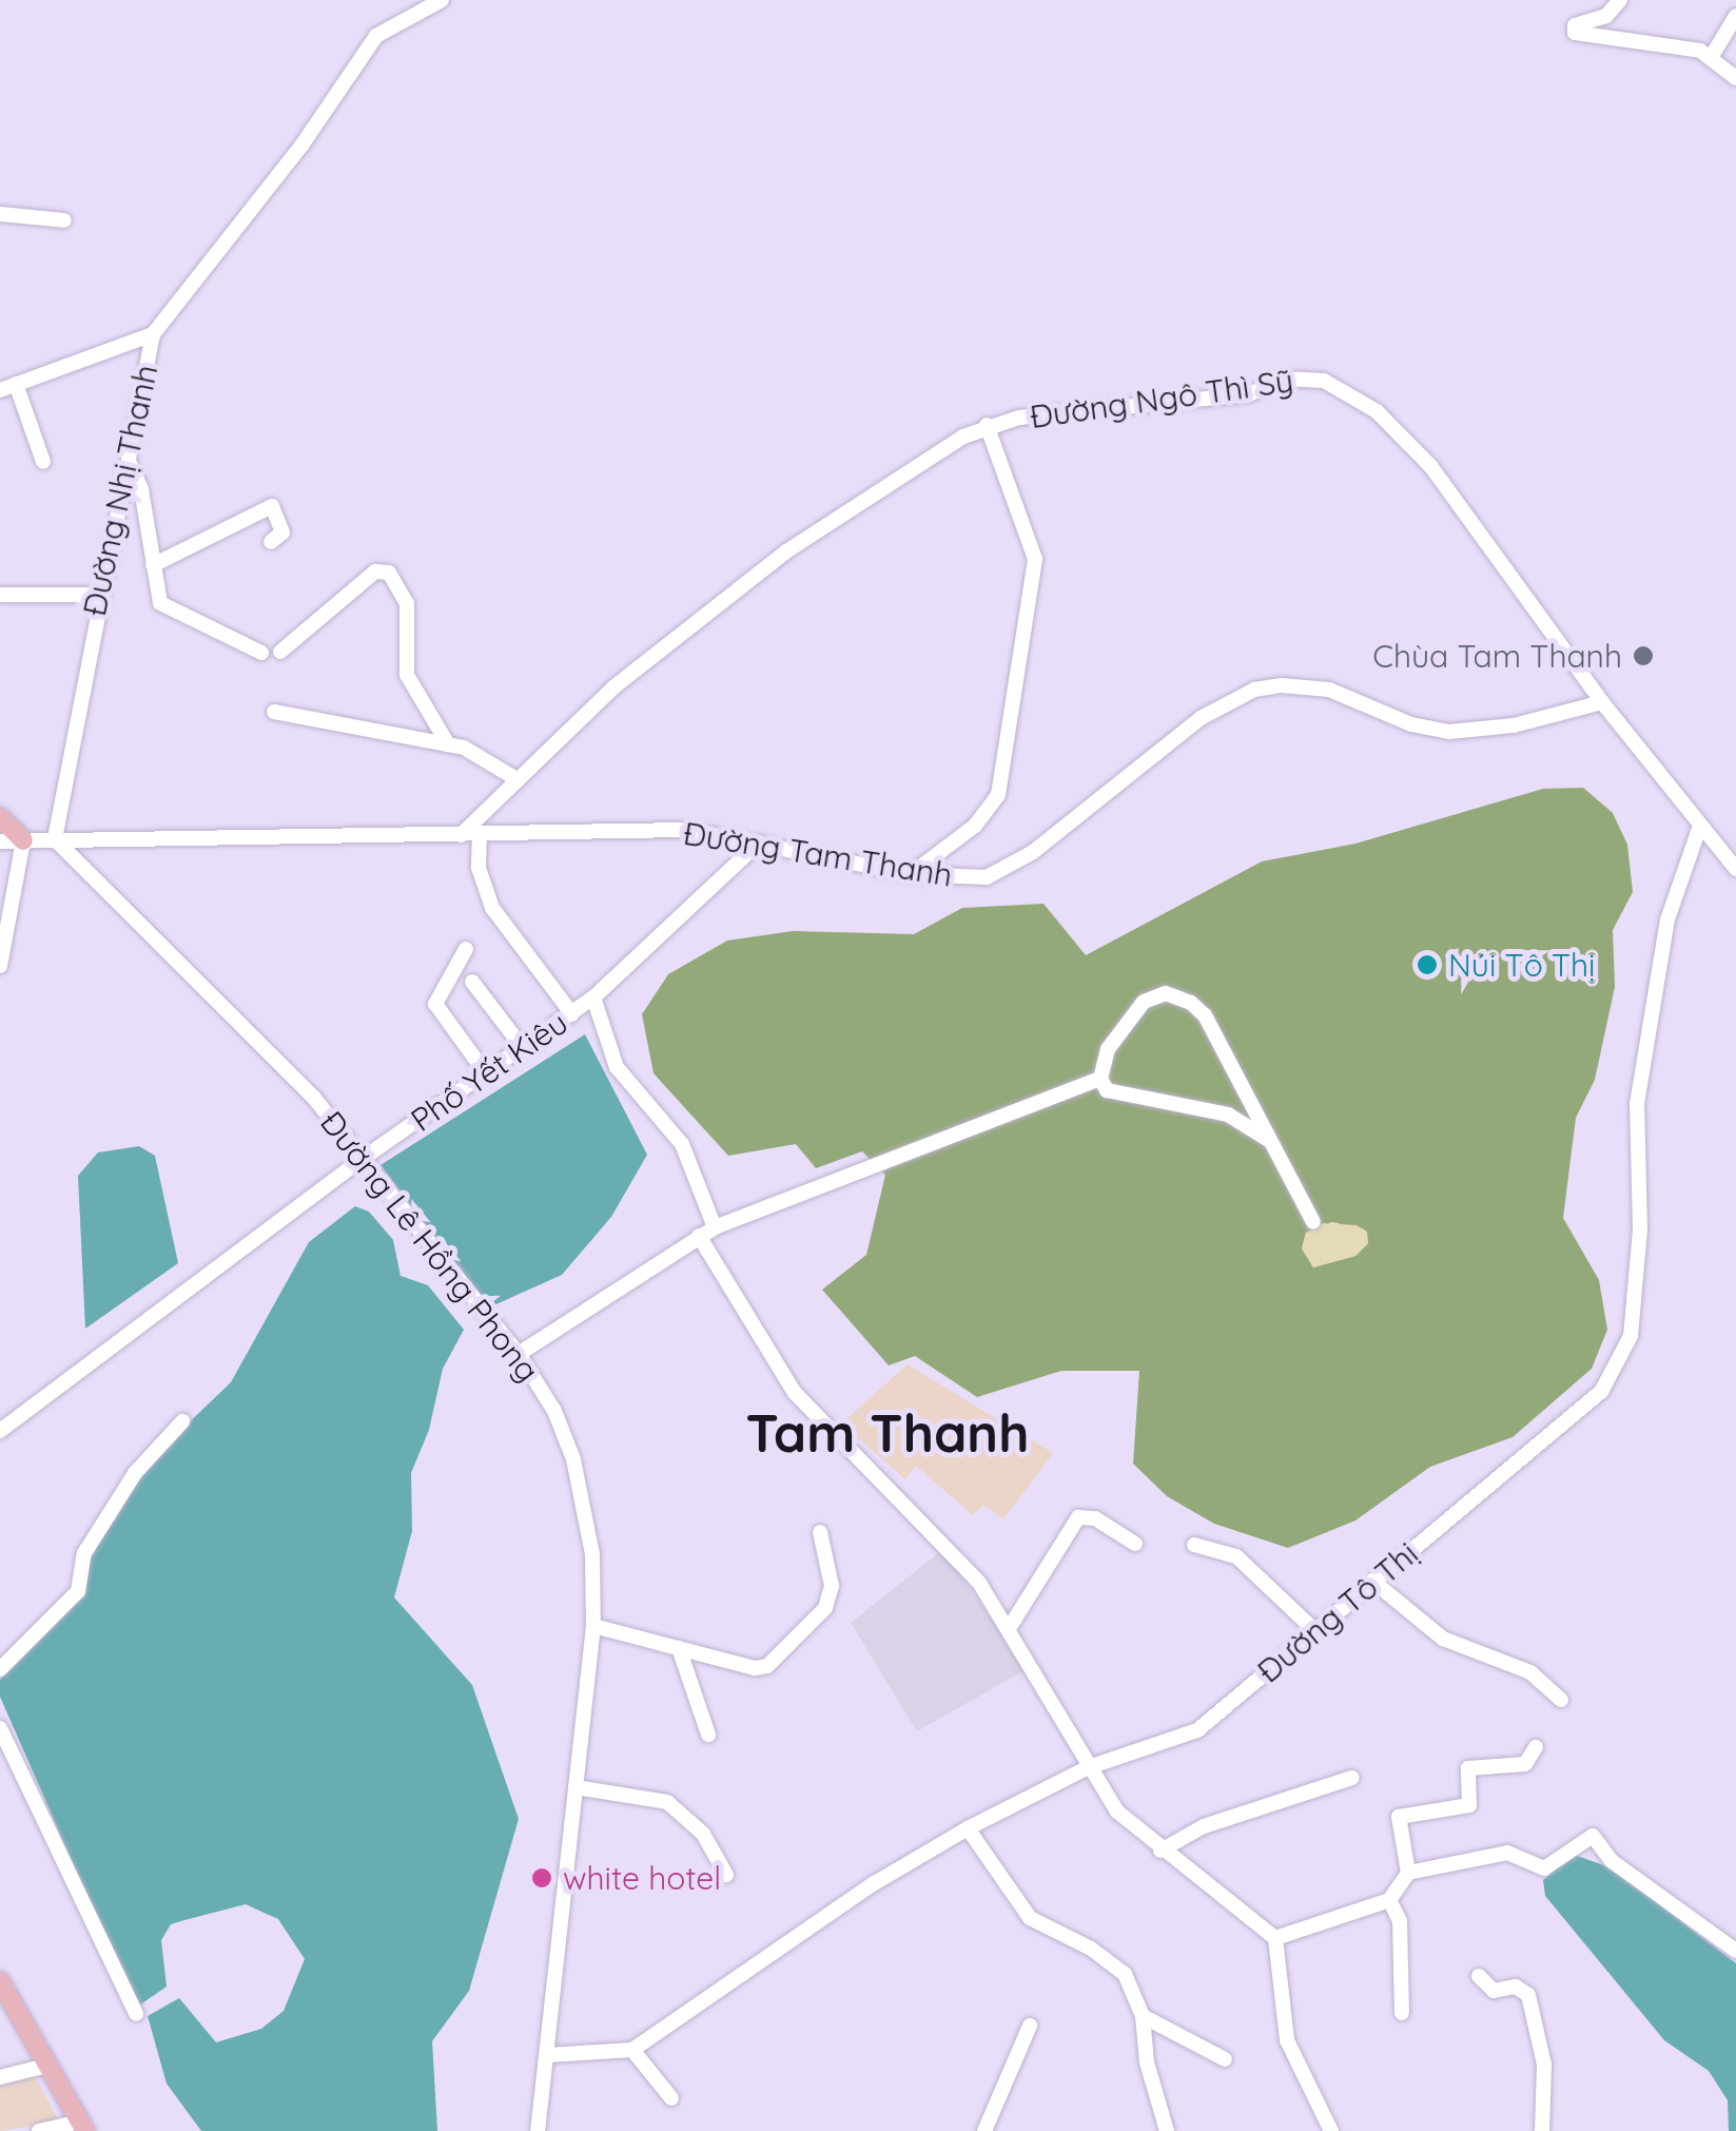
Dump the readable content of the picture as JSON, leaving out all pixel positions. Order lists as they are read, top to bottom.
{
  "streets": {
    "street": [
      "Đường Ngô Thì Sỹ",
      "Đường Nhị Thanh",
      "Đường Tam Thanh",
      "Phố Yết Kiêu",
      "Đường Lê Hồng Phong",
      "Đường Tô Thị"
    ]
  },
  "crossings": [
    ["Đường Ngô Thì Sỹ", "Đường Tam Thanh"],
    ["Đường Nhị Thanh", "Đường Tam Thanh"],
    ["Đường Nhị Thanh", "Đường Lê Hồng Phong"],
    ["Đường Tam Thanh", "Phố Yết Kiêu"],
    ["Đường Tam Thanh", "Đường Lê Hồng Phong"],
    ["Phố Yết Kiêu", "Đường Lê Hồng Phong"]
  ],
  "districts": ["Tam Thanh"],
  "places": ["Chùa Tam Thanh", "Núi Tô Thị", "white hotel"]
}
